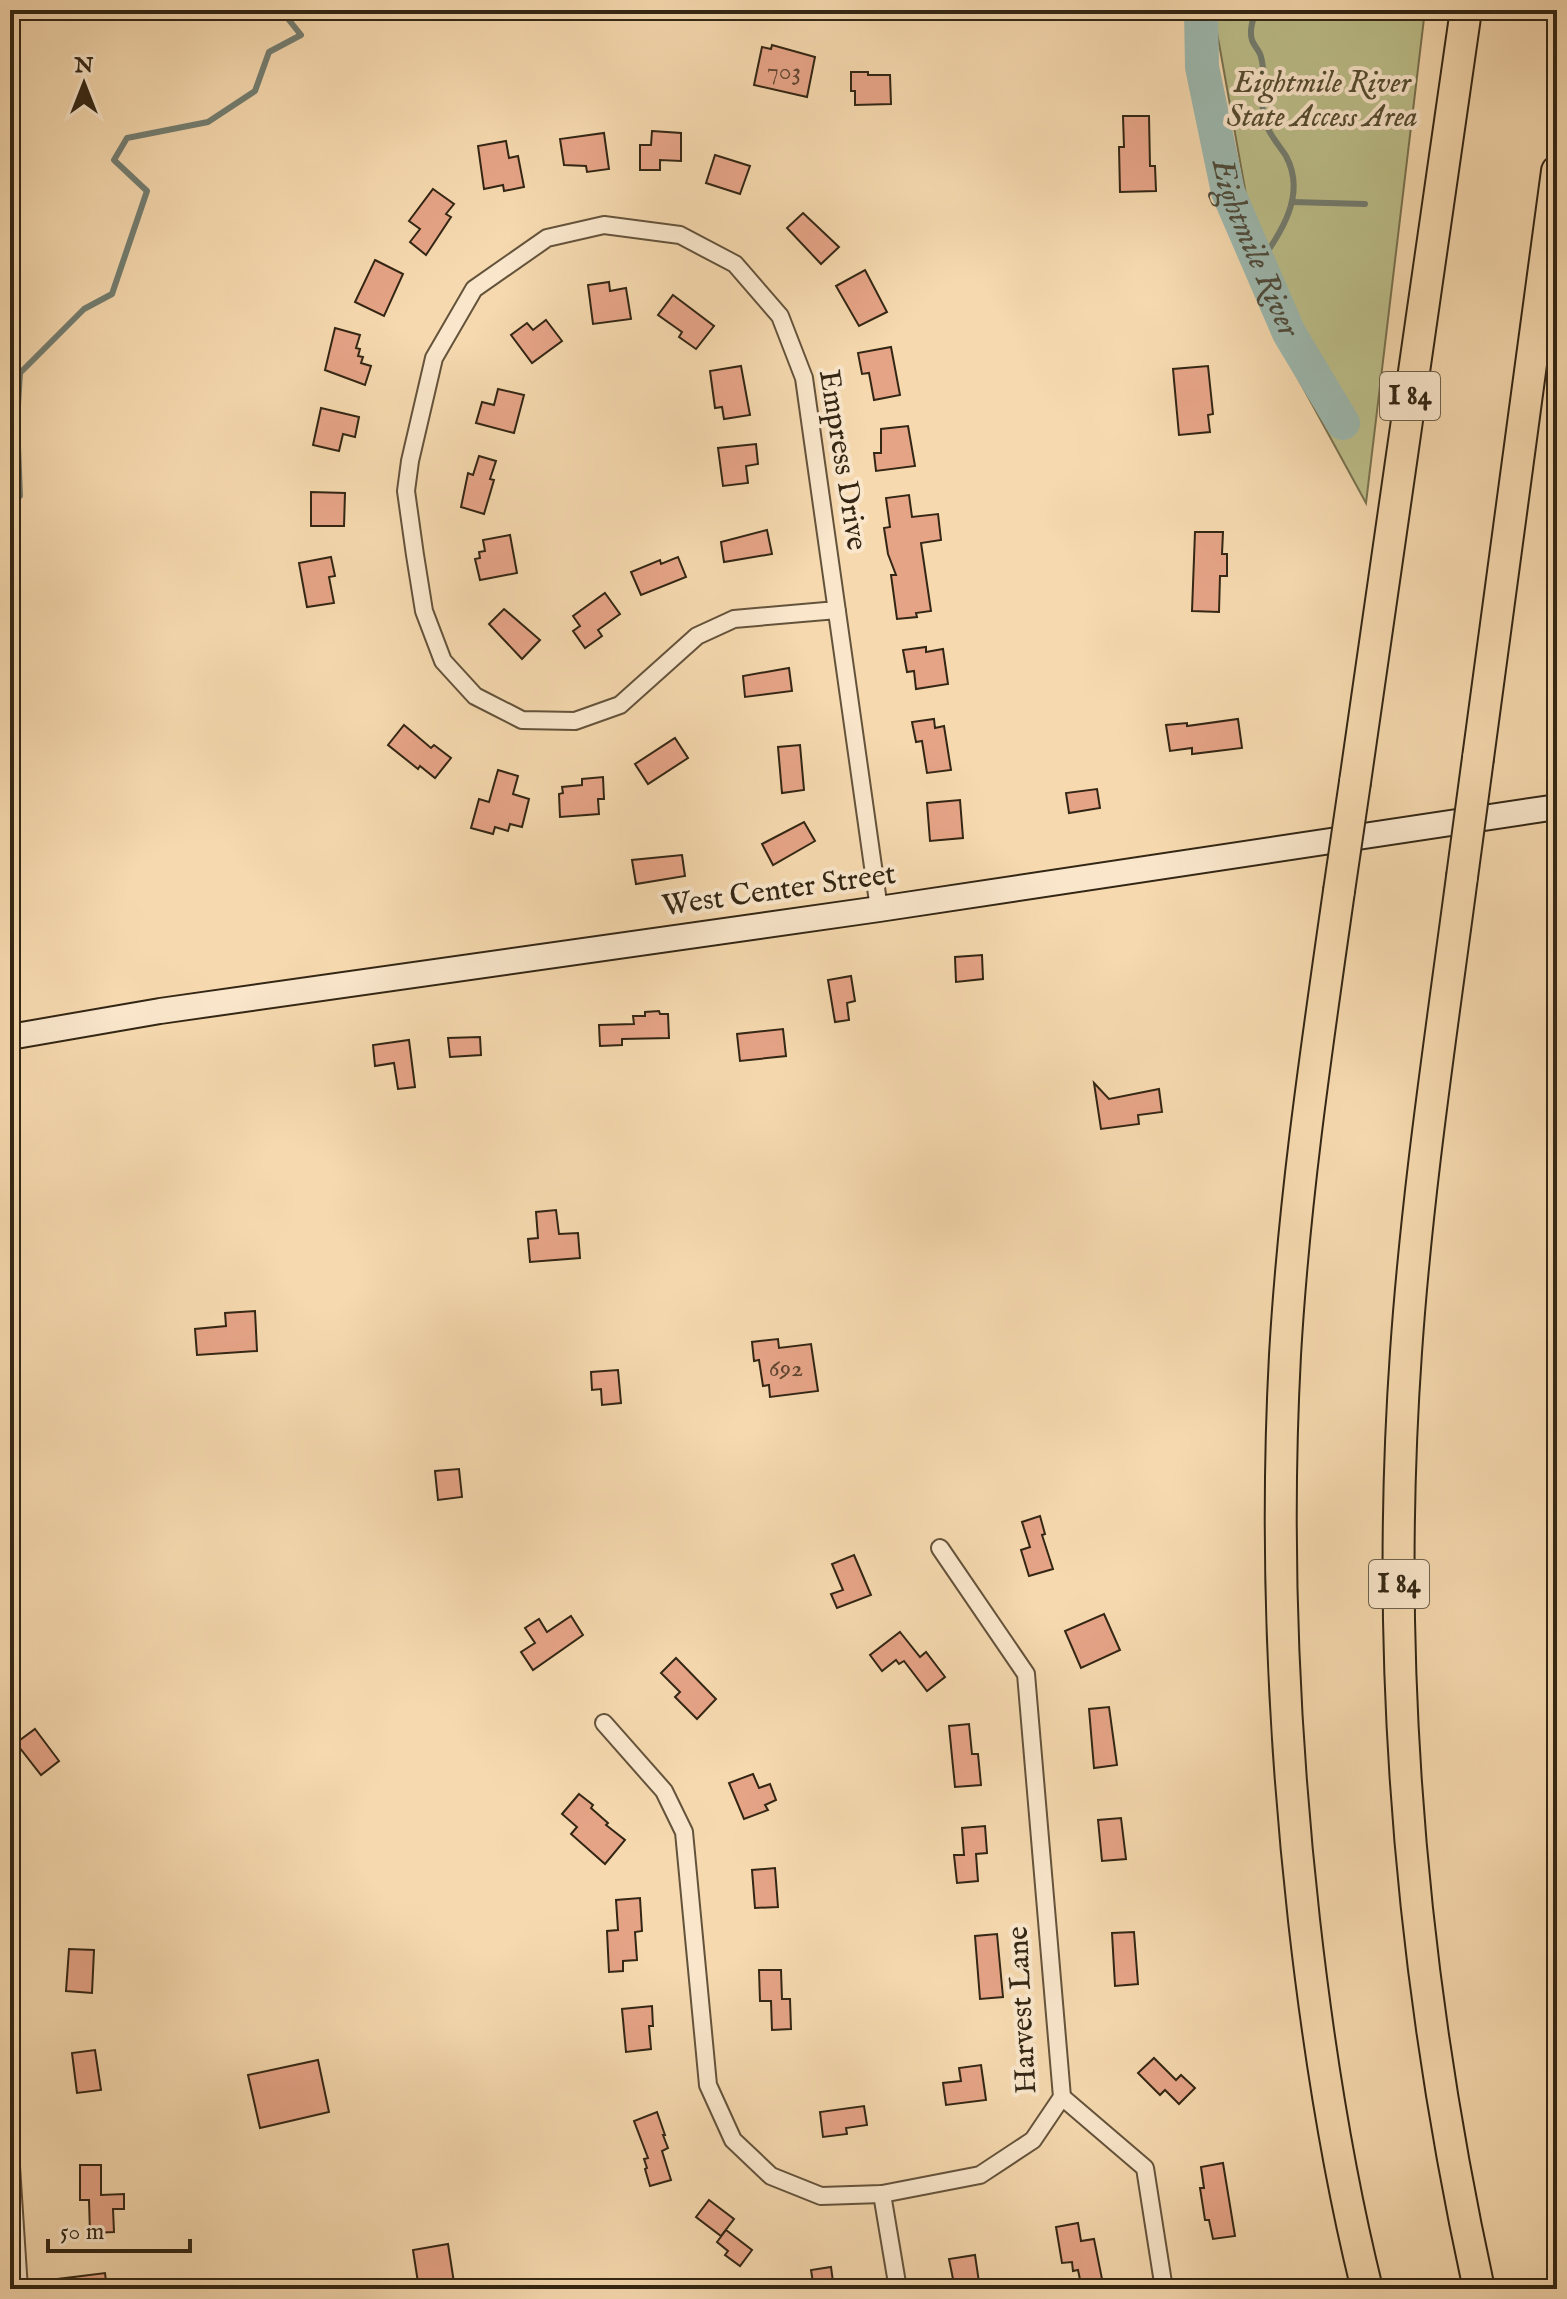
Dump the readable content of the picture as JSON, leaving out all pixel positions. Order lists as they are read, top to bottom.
{
  "streets": {
    "highway": ["I 84"],
    "street": ["Empress Drive", "West Center Street", "Harvest Lane"]
  },
  "crossings": [
    ["Empress Drive", "West Center Street"]
  ],
  "water": ["Eightmile River"],
  "parks": ["Eightmile River State Access Area"],
  "house_numbers": ["703", "692"],
  "scale_bar": "50 m",
  "north": "top"
}
